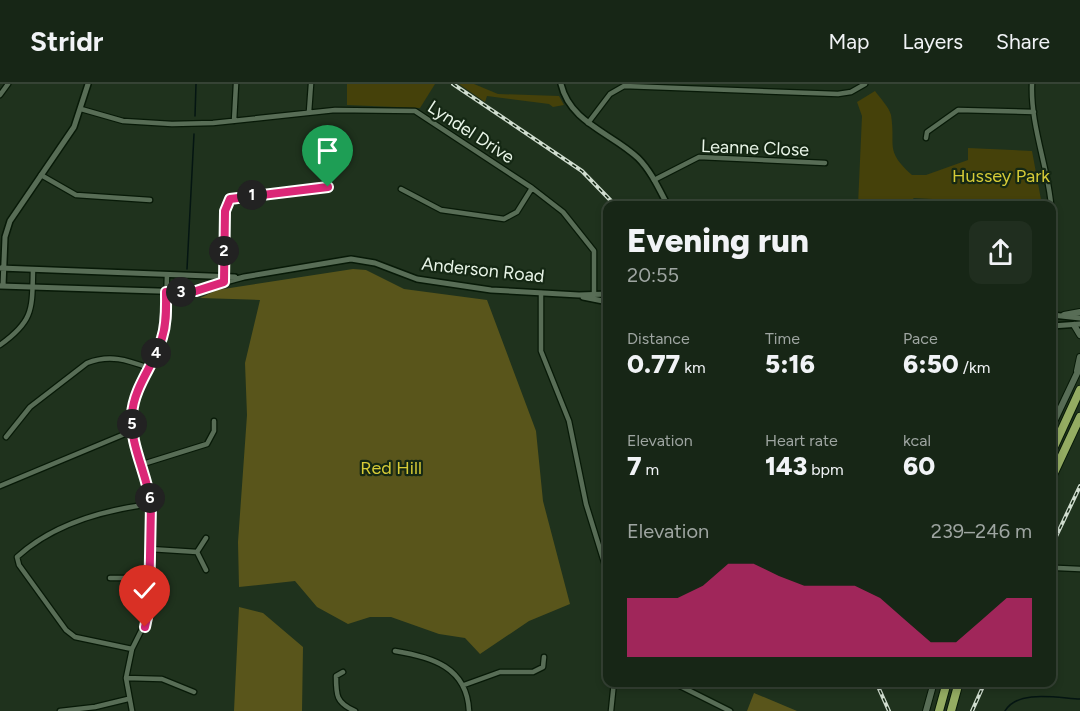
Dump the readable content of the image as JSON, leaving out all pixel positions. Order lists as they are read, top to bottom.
{
  "streets": {
    "street": ["Lyndel Drive", "Leanne Close", "Anderson Road"]
  },
  "crossings": [
    ["Lyndel Drive", "Anderson Road"]
  ],
  "parks": ["Hussey Park", "Red Hill"],
  "page": {
    "header": "Stridr",
    "nav": ["Map", "Layers", "Share"],
    "pins": [
      "1",
      "2",
      "3",
      "4",
      "5",
      "6"
    ],
    "heading": ["Evening run", "20:55"],
    "stats": [
      ["Distance", "0.77 km"],
      ["Time", "5:16"],
      ["Pace", "6:50 /km"],
      ["Elevation", "7 m"],
      ["Heart rate", "143 bpm"],
      ["kcal", "60"]
    ],
    "chart": ["Elevation", "239–246 m"]
  }
}
